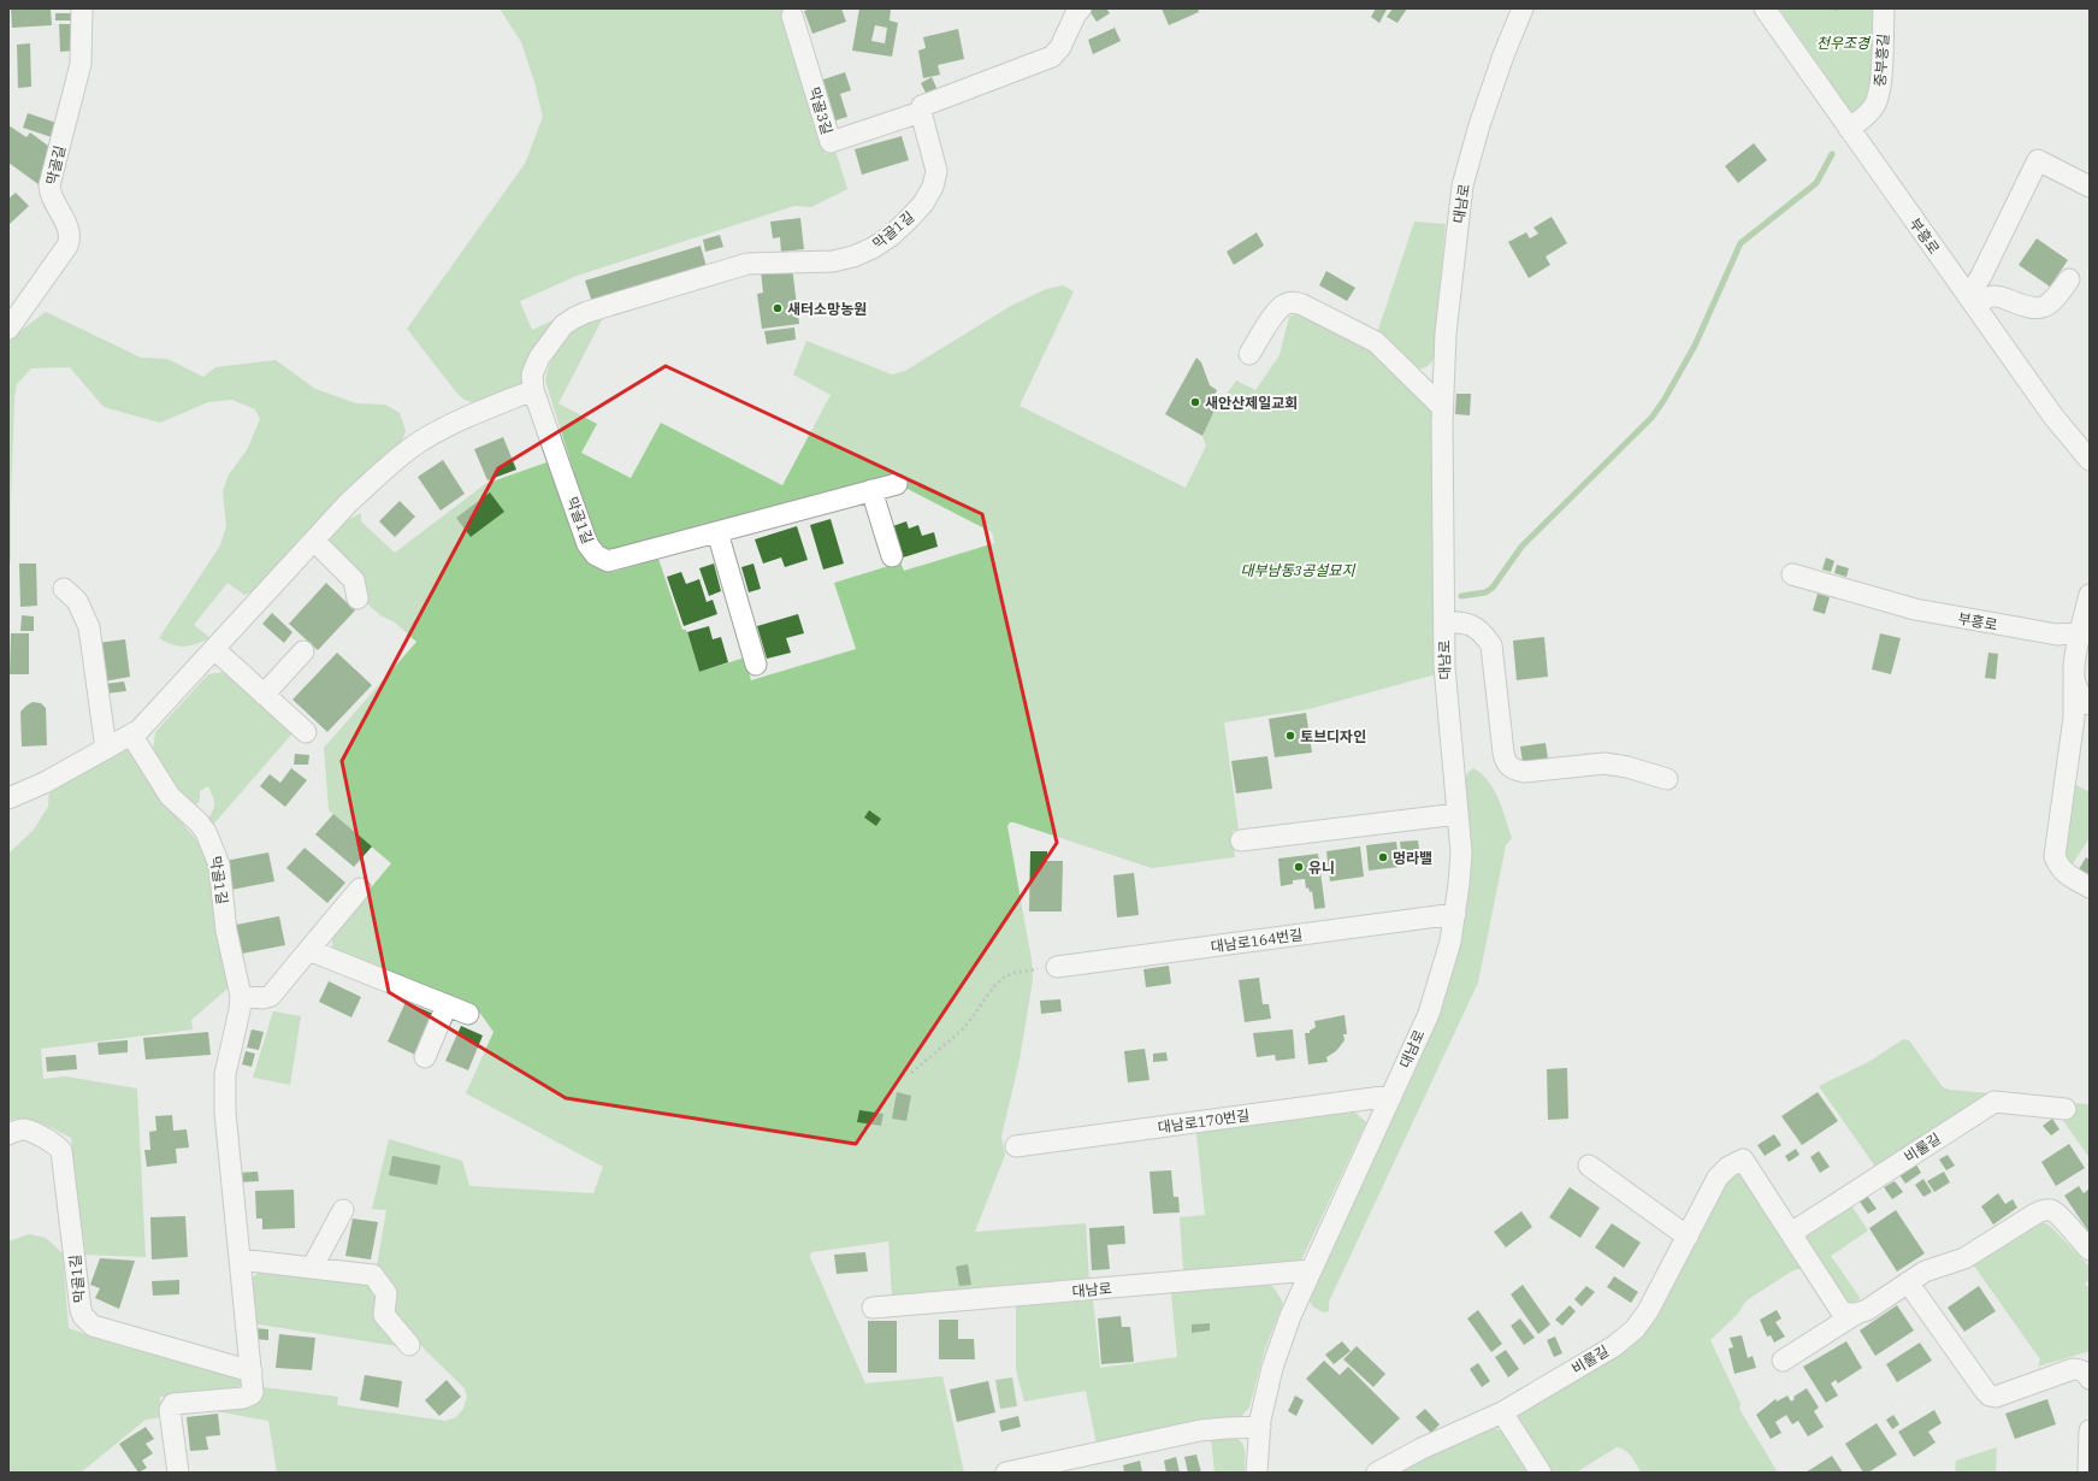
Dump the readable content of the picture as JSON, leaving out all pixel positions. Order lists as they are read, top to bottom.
{
  "streets": {
    "street": [
      "중부흥길",
      "막골3길",
      "막골길",
      "대남로",
      "막골1길",
      "부흥로",
      "대남로164번길",
      "대남로170번길",
      "비룰길"
    ]
  },
  "crossings": [
    ["중부흥길", "부흥로"],
    ["막골3길", "막골1길"],
    ["대남로", "대남로164번길"],
    ["대남로", "대남로170번길"]
  ],
  "parks": ["천우조경", "대부남동3공설묘지"],
  "places": [
    "새터소망농원",
    "새안산제일교회",
    "토브디자인",
    "멍라밸",
    "유니"
  ]
}
